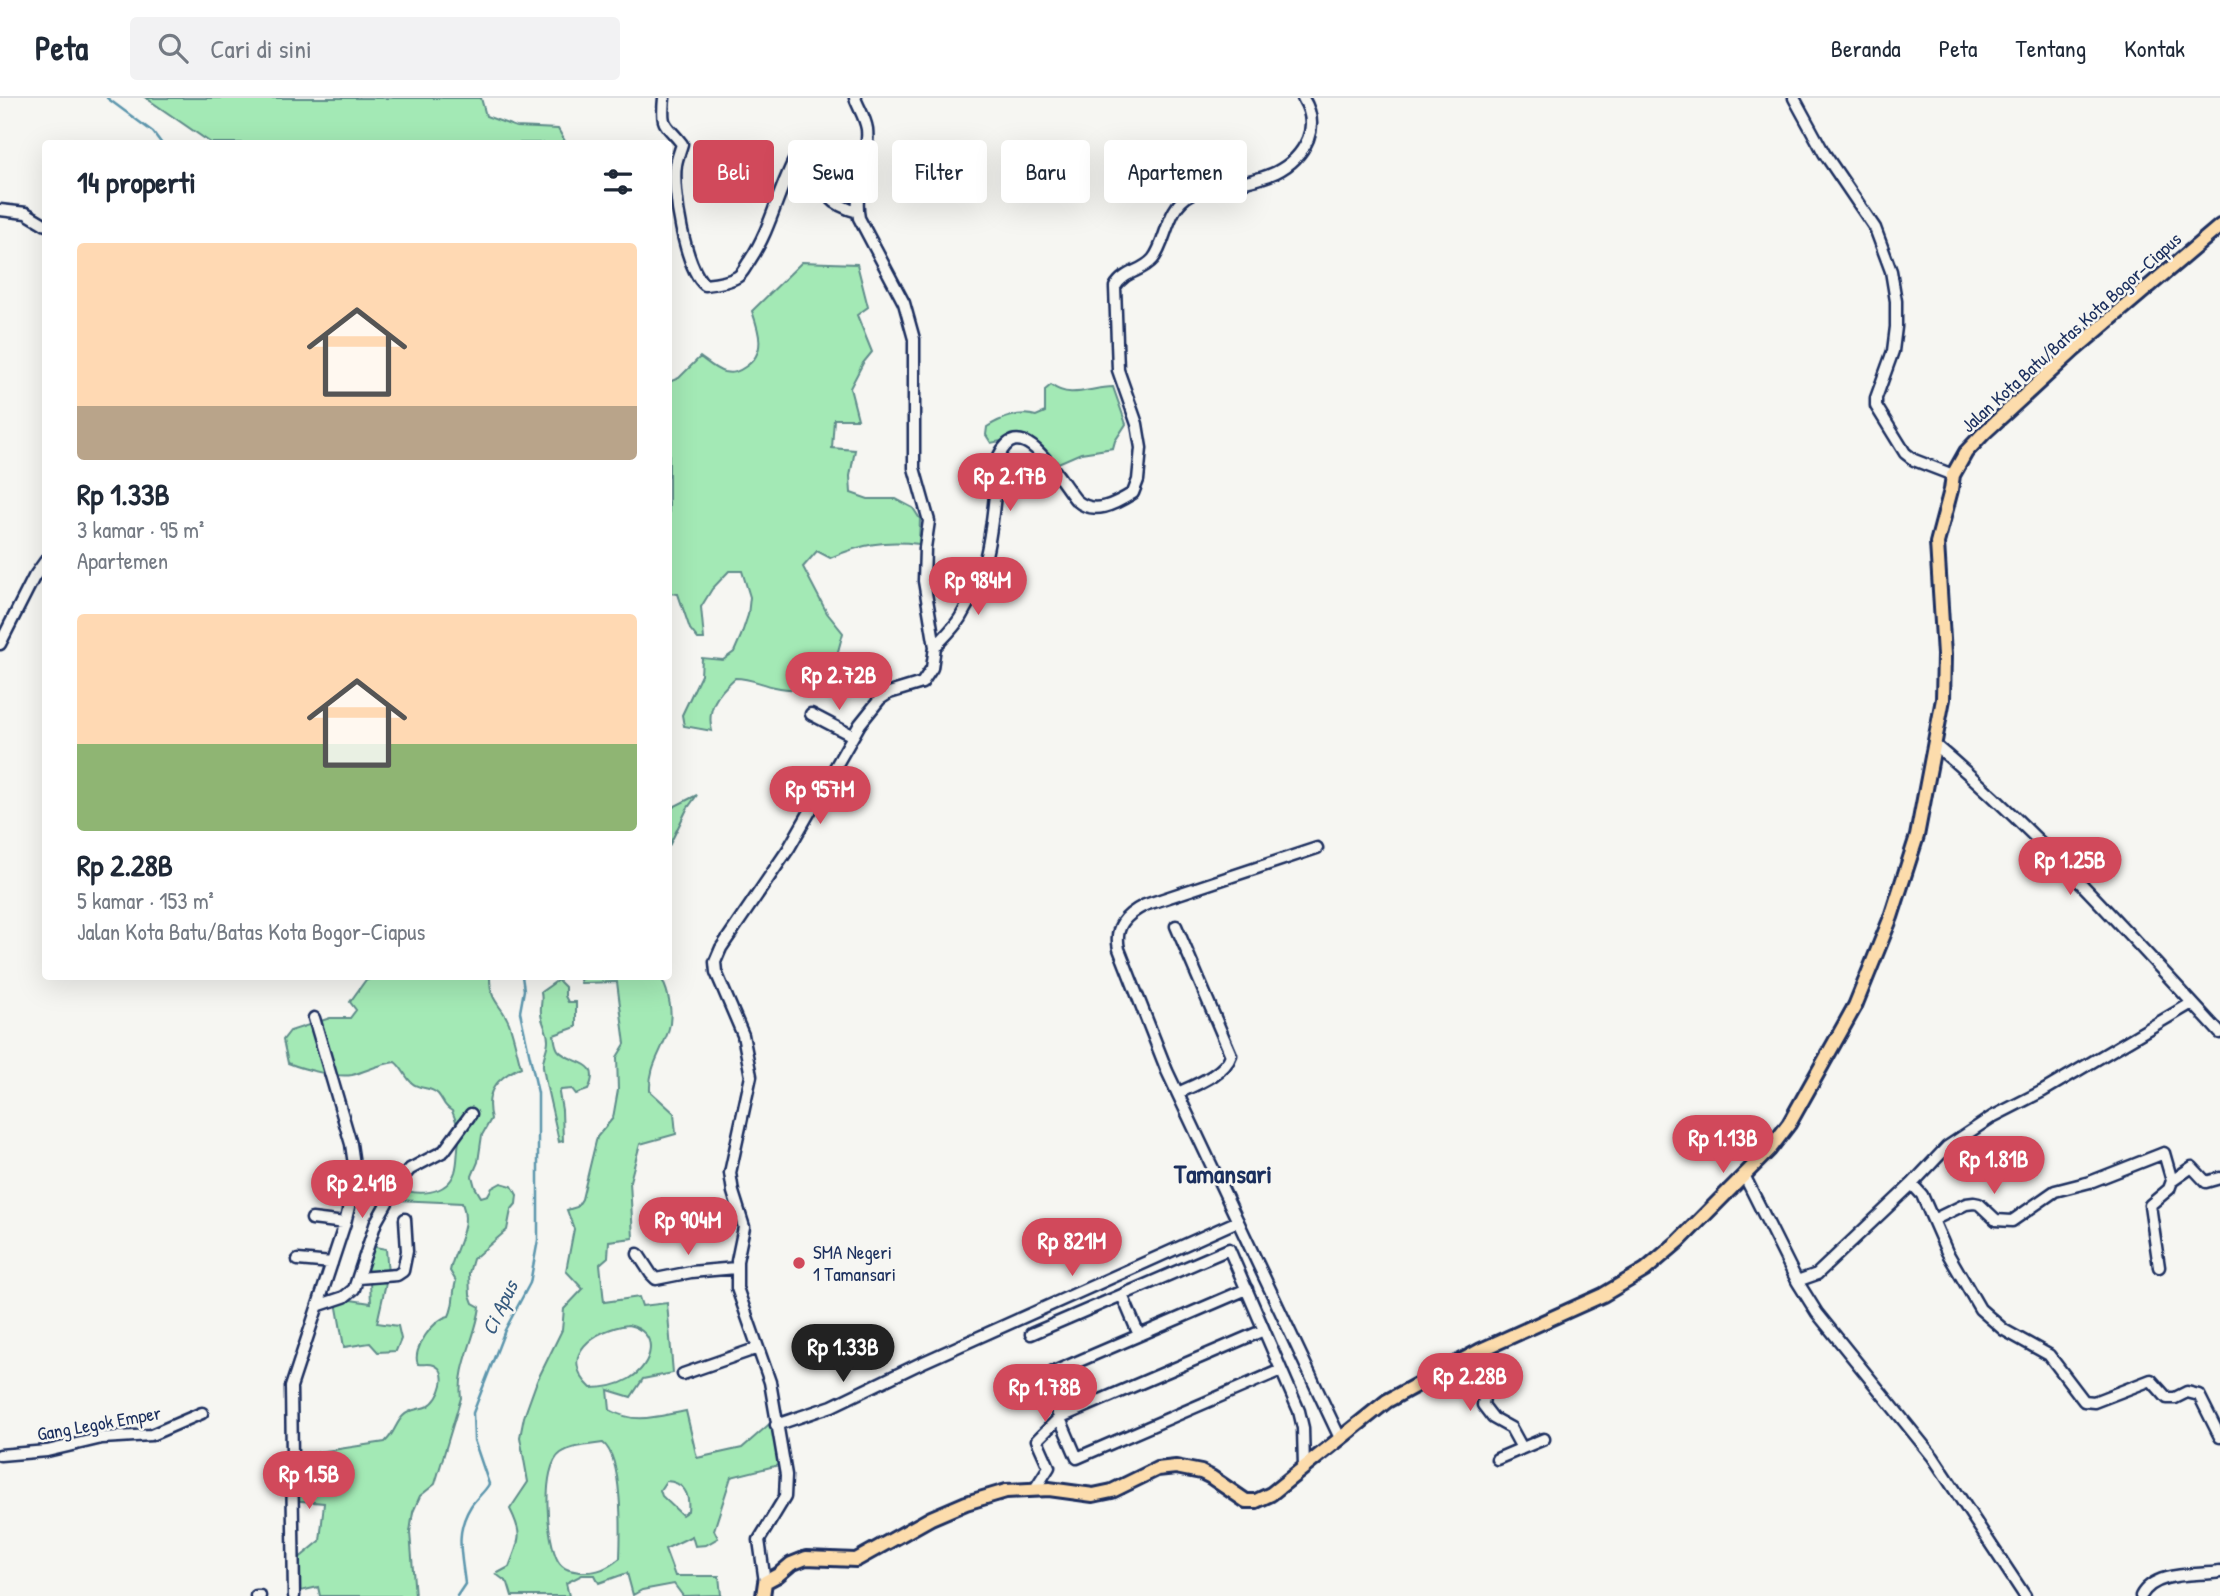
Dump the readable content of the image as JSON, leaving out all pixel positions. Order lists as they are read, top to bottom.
{
  "streets": {
    "main road": ["Jalan Kota Batu/Batas Kota Bogor–Ciapus"],
    "street": ["Gang Legok Emper"]
  },
  "districts": ["Tamansari"],
  "water": ["Ci Apus"],
  "places": ["SMA Negeri 1 Tamansari"],
  "page": {
    "header": "Peta",
    "search": "Cari di sini",
    "nav": [
      "Beranda",
      "Peta",
      "Tentang",
      "Kontak"
    ],
    "chip": [
      "Beli",
      "Sewa",
      "Filter",
      "Baru",
      "Apartemen"
    ],
    "heading": "14 properti",
    "list": [
      {
        "name": "Rp 1.33B",
        "note": "3 kamar · 95 m² · Apartemen"
      },
      {
        "name": "Rp 2.28B",
        "note": "5 kamar · 153 m² · Jalan Kota Batu/Batas Kota Bogor–Ciapus"
      }
    ],
    "price": [
      "Rp 2.17B",
      "Rp 984M",
      "Rp 2.72B",
      "Rp 957M",
      "Rp 1.25B",
      "Rp 1.13B",
      "Rp 1.81B",
      "Rp 2.41B",
      "Rp 904M",
      "Rp 821M",
      "Rp 1.33B",
      "Rp 2.28B",
      "Rp 1.78B",
      "Rp 1.5B"
    ]
  }
}
